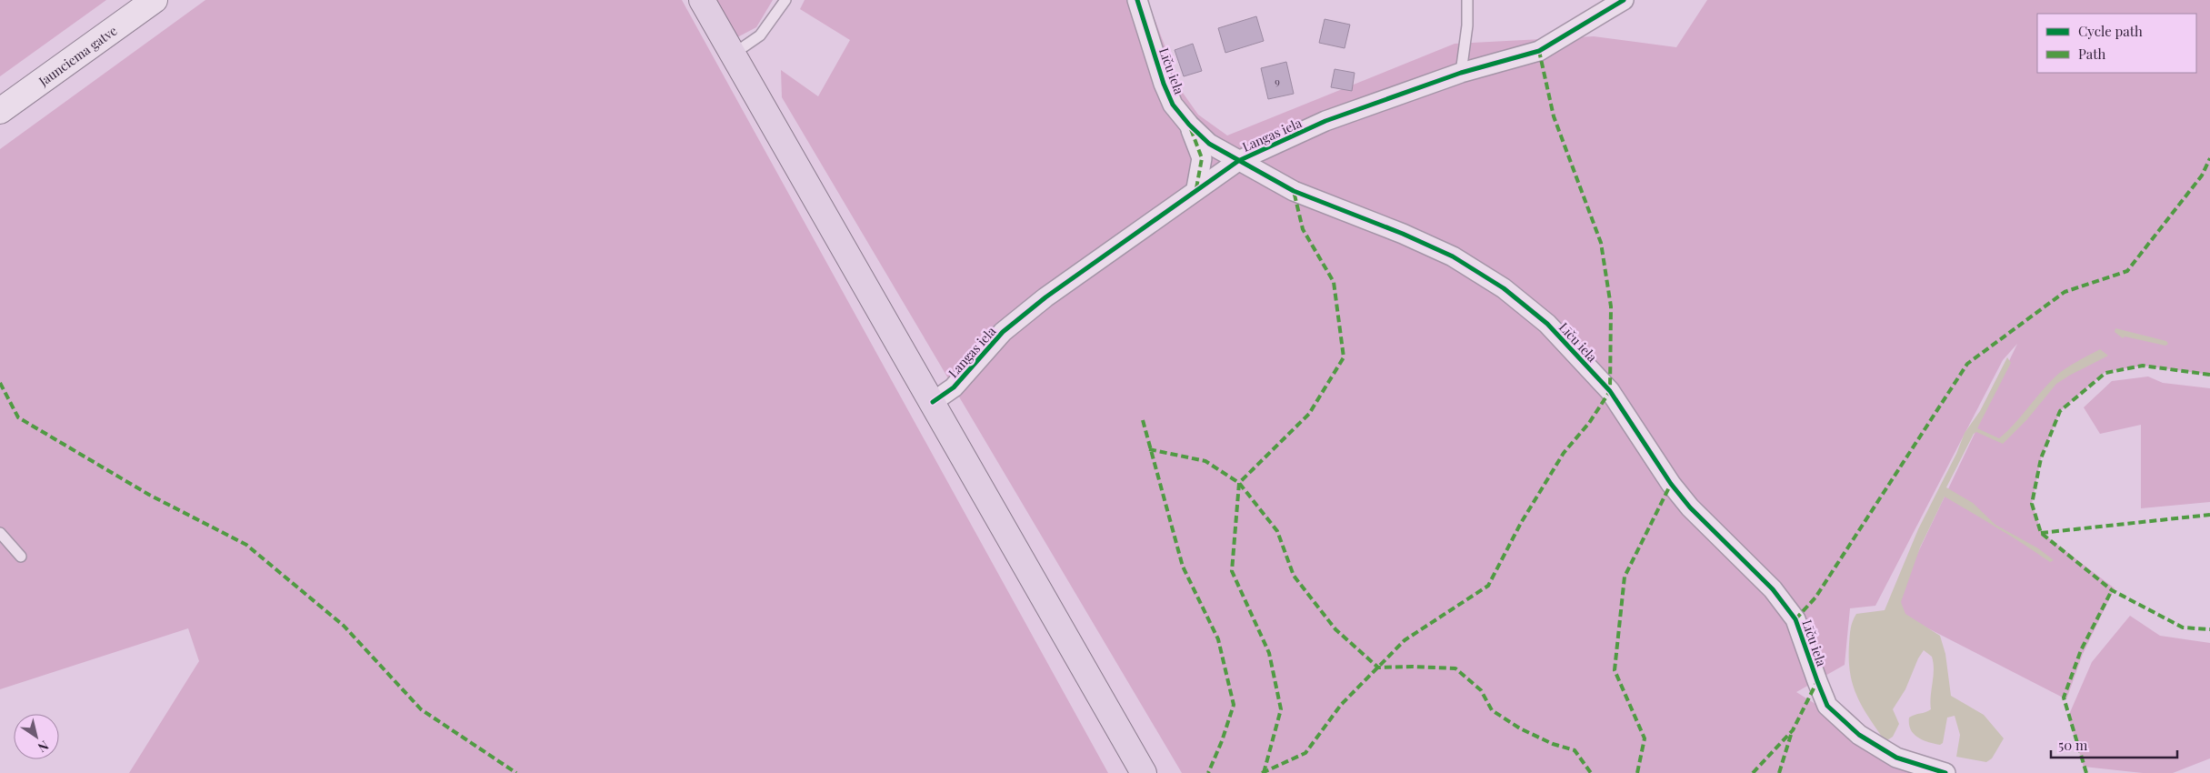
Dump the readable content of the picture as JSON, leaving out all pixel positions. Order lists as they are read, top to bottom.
{
  "streets": {
    "main road": ["Jaunciema gatve"],
    "street": ["Līču iela", "Langas iela"]
  },
  "crossings": [
    ["Līču iela", "Langas iela"]
  ],
  "house_numbers": ["9"],
  "legend": ["Cycle path", "Path"],
  "scale_bar": "50 m",
  "north": "bottom right"
}
